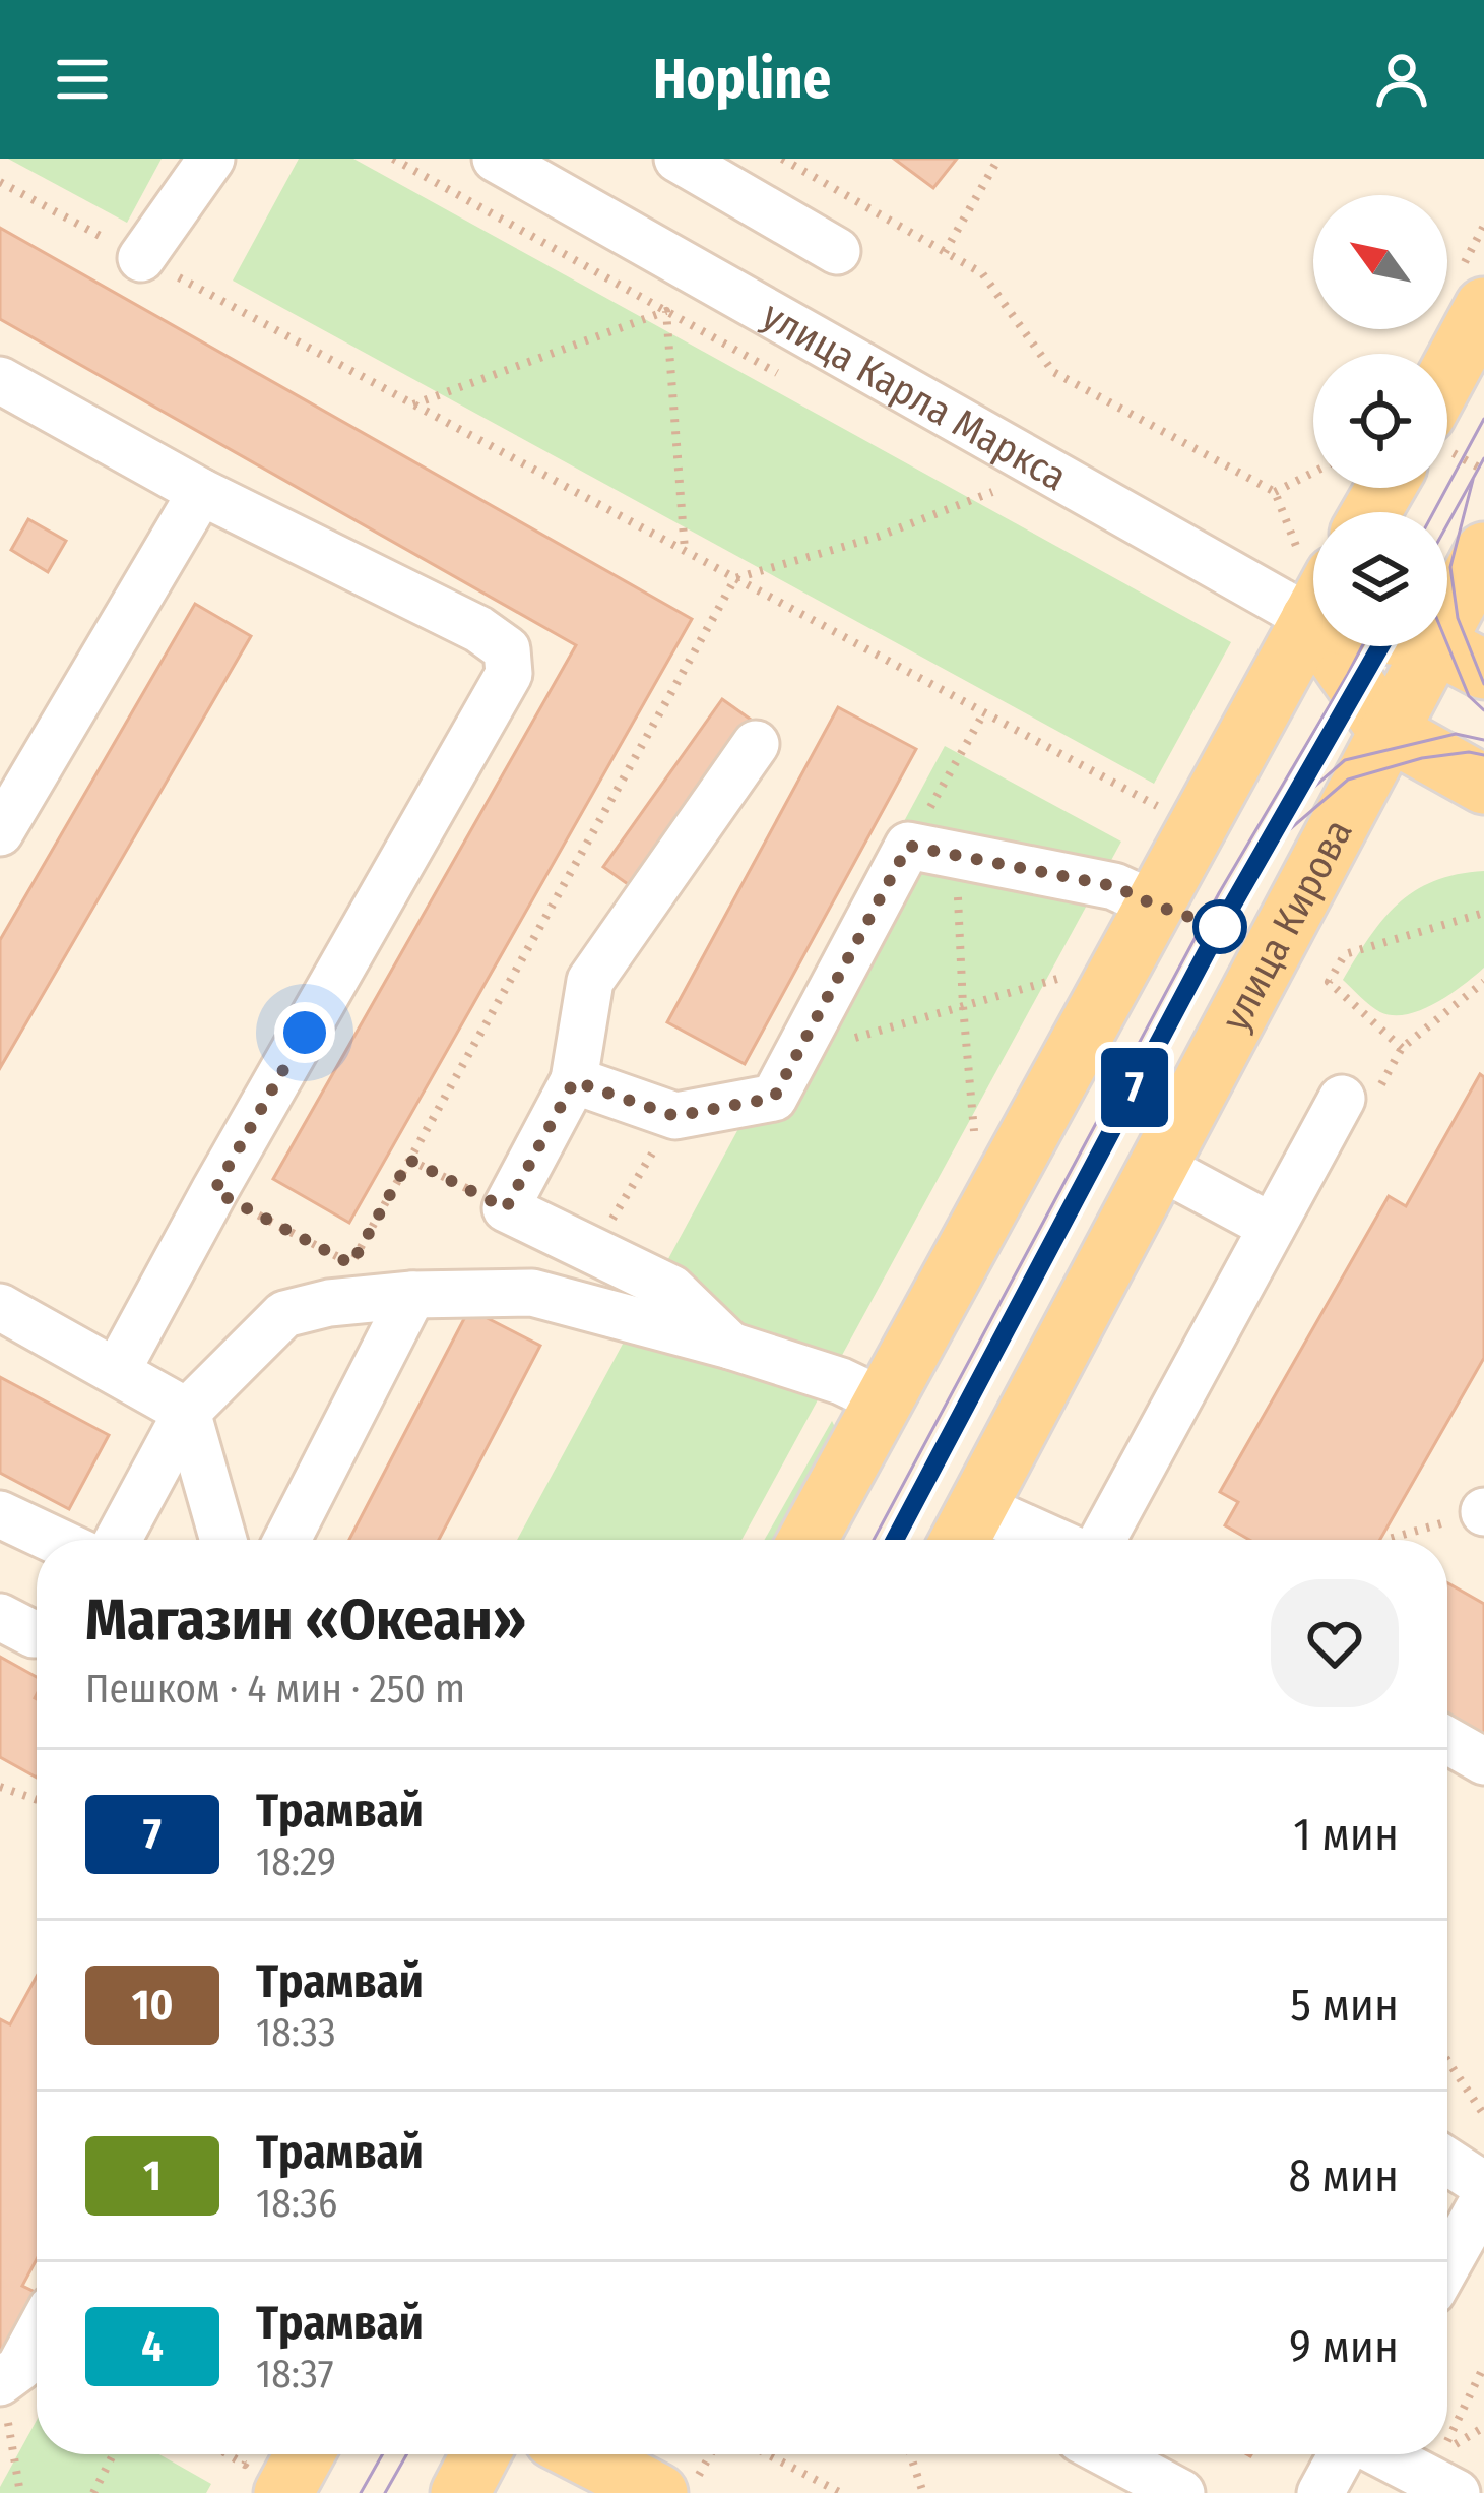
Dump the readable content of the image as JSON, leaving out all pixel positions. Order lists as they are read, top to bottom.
{
  "streets": {
    "main road": ["улица Кирова"],
    "street": ["улица Карла Маркса"]
  },
  "lines": ["tram line 7"],
  "north": "top left",
  "page": {
    "header": "Hopline",
    "on_map": "7",
    "heading": ["Магазин «Океан»", "Пешком · 4 мин · 250 m"],
    "list": [
      {
        "mark": "7",
        "name": "Трамвай",
        "note": "18:29",
        "value": "1 мин"
      },
      {
        "mark": "10",
        "name": "Трамвай",
        "note": "18:33",
        "value": "5 мин"
      },
      {
        "mark": "1",
        "name": "Трамвай",
        "note": "18:36",
        "value": "8 мин"
      },
      {
        "mark": "4",
        "name": "Трамвай",
        "note": "18:37",
        "value": "9 мин"
      }
    ]
  }
}
